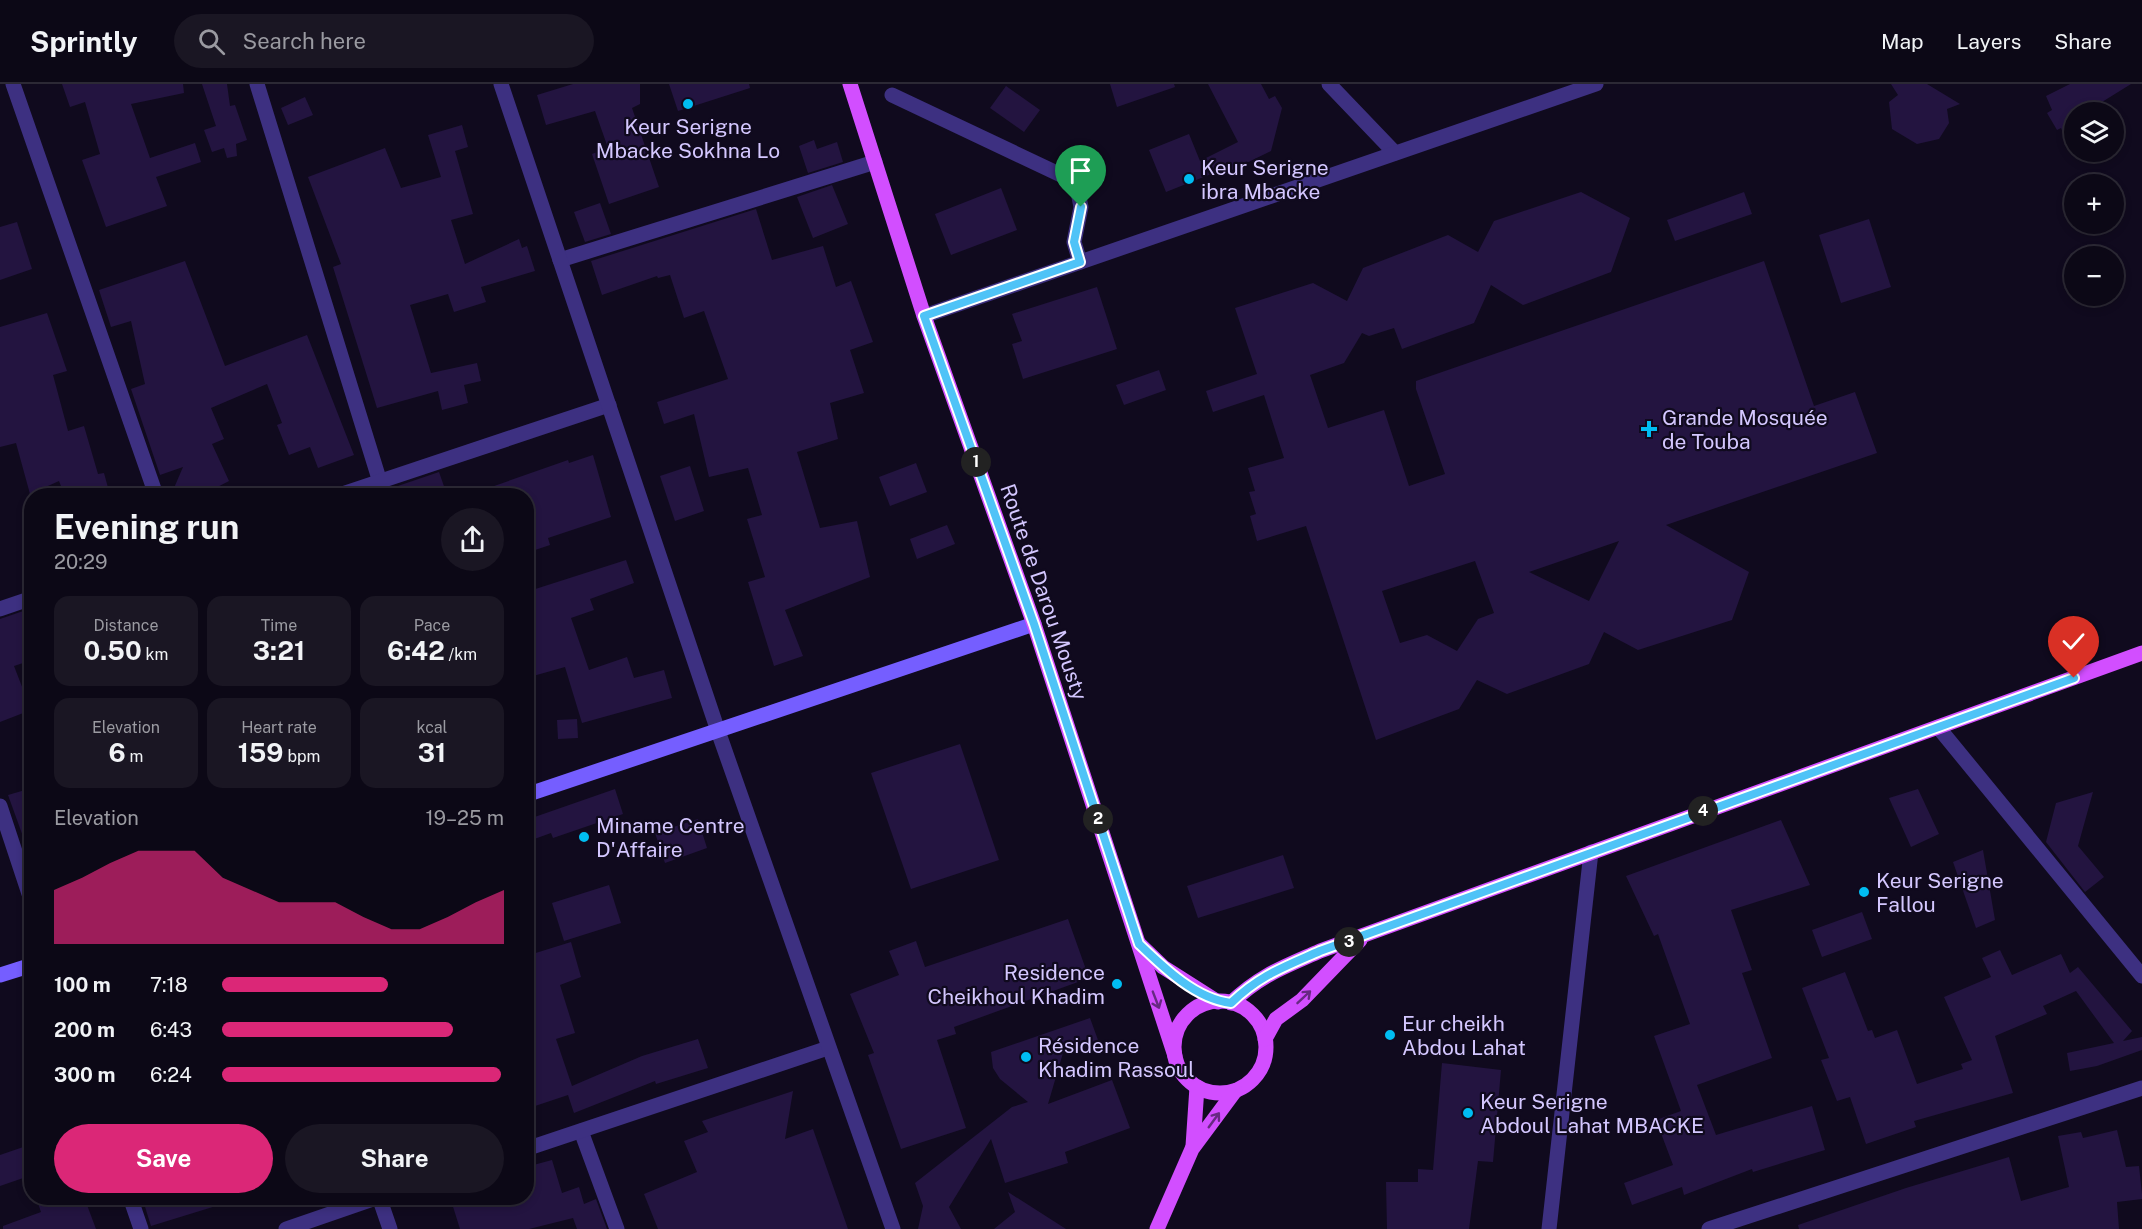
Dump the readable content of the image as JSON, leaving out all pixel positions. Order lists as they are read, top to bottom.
{
  "streets": {
    "main road": ["Route de Darou Mousty"]
  },
  "places": {
    "other": [
      "Keur Serigne Mbacke Sokhna Lo",
      "Keur Serigne ibra Mbacke",
      "Miname Centre D'Affaire",
      "Keur Serigne Fallou",
      "Residence Cheikhoul Khadim",
      "Eur cheikh Abdou Lahat",
      "Résidence Khadim Rassoul",
      "Keur Serigne Abdoul Lahat MBACKE"
    ],
    "health": ["Grande Mosquée de Touba"]
  },
  "page": {
    "header": "Sprintly",
    "search": "Search here",
    "nav": ["Map", "Layers", "Share"],
    "map_buttons": ["+", "−"],
    "pins": [
      "1",
      "4",
      "2",
      "3"
    ],
    "heading": ["Evening run", "20:29"],
    "stats": [
      ["Distance", "0.50 km"],
      ["Time", "3:21"],
      ["Pace", "6:42 /km"],
      ["Elevation", "6 m"],
      ["Heart rate", "159 bpm"],
      ["kcal", "31"]
    ],
    "chart": ["Elevation", "19–25 m"],
    "list": [
      {
        "name": "100 m",
        "note": "7:18"
      },
      {
        "name": "200 m",
        "note": "6:43"
      },
      {
        "name": "300 m",
        "note": "6:24"
      }
    ],
    "buttons": ["Save", "Share"]
  }
}
